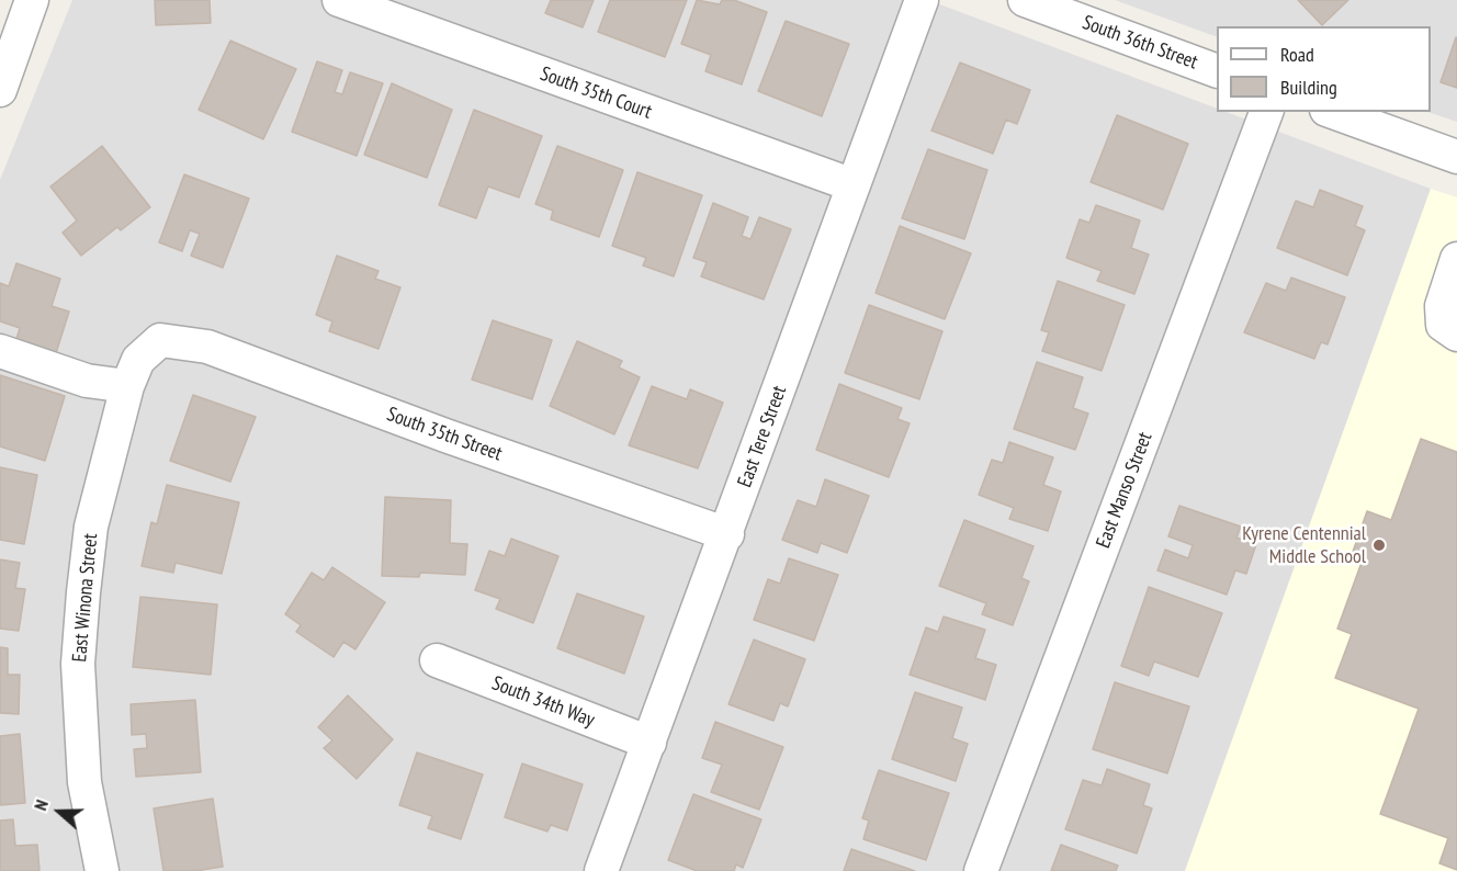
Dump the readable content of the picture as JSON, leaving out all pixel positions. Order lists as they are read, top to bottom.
{
  "streets": {
    "street": [
      "South 36th Street",
      "South 35th Court",
      "South 35th Street",
      "East Tere Street",
      "East Manso Street",
      "East Winona Street",
      "South 34th Way"
    ]
  },
  "crossings": [
    ["South 35th Court", "East Tere Street"],
    ["South 35th Street", "East Tere Street"],
    ["South 35th Street", "East Winona Street"],
    ["East Tere Street", "South 34th Way"]
  ],
  "places": ["Kyrene Centennial Middle School"],
  "legend": ["Road", "Building"],
  "north": "left"
}
